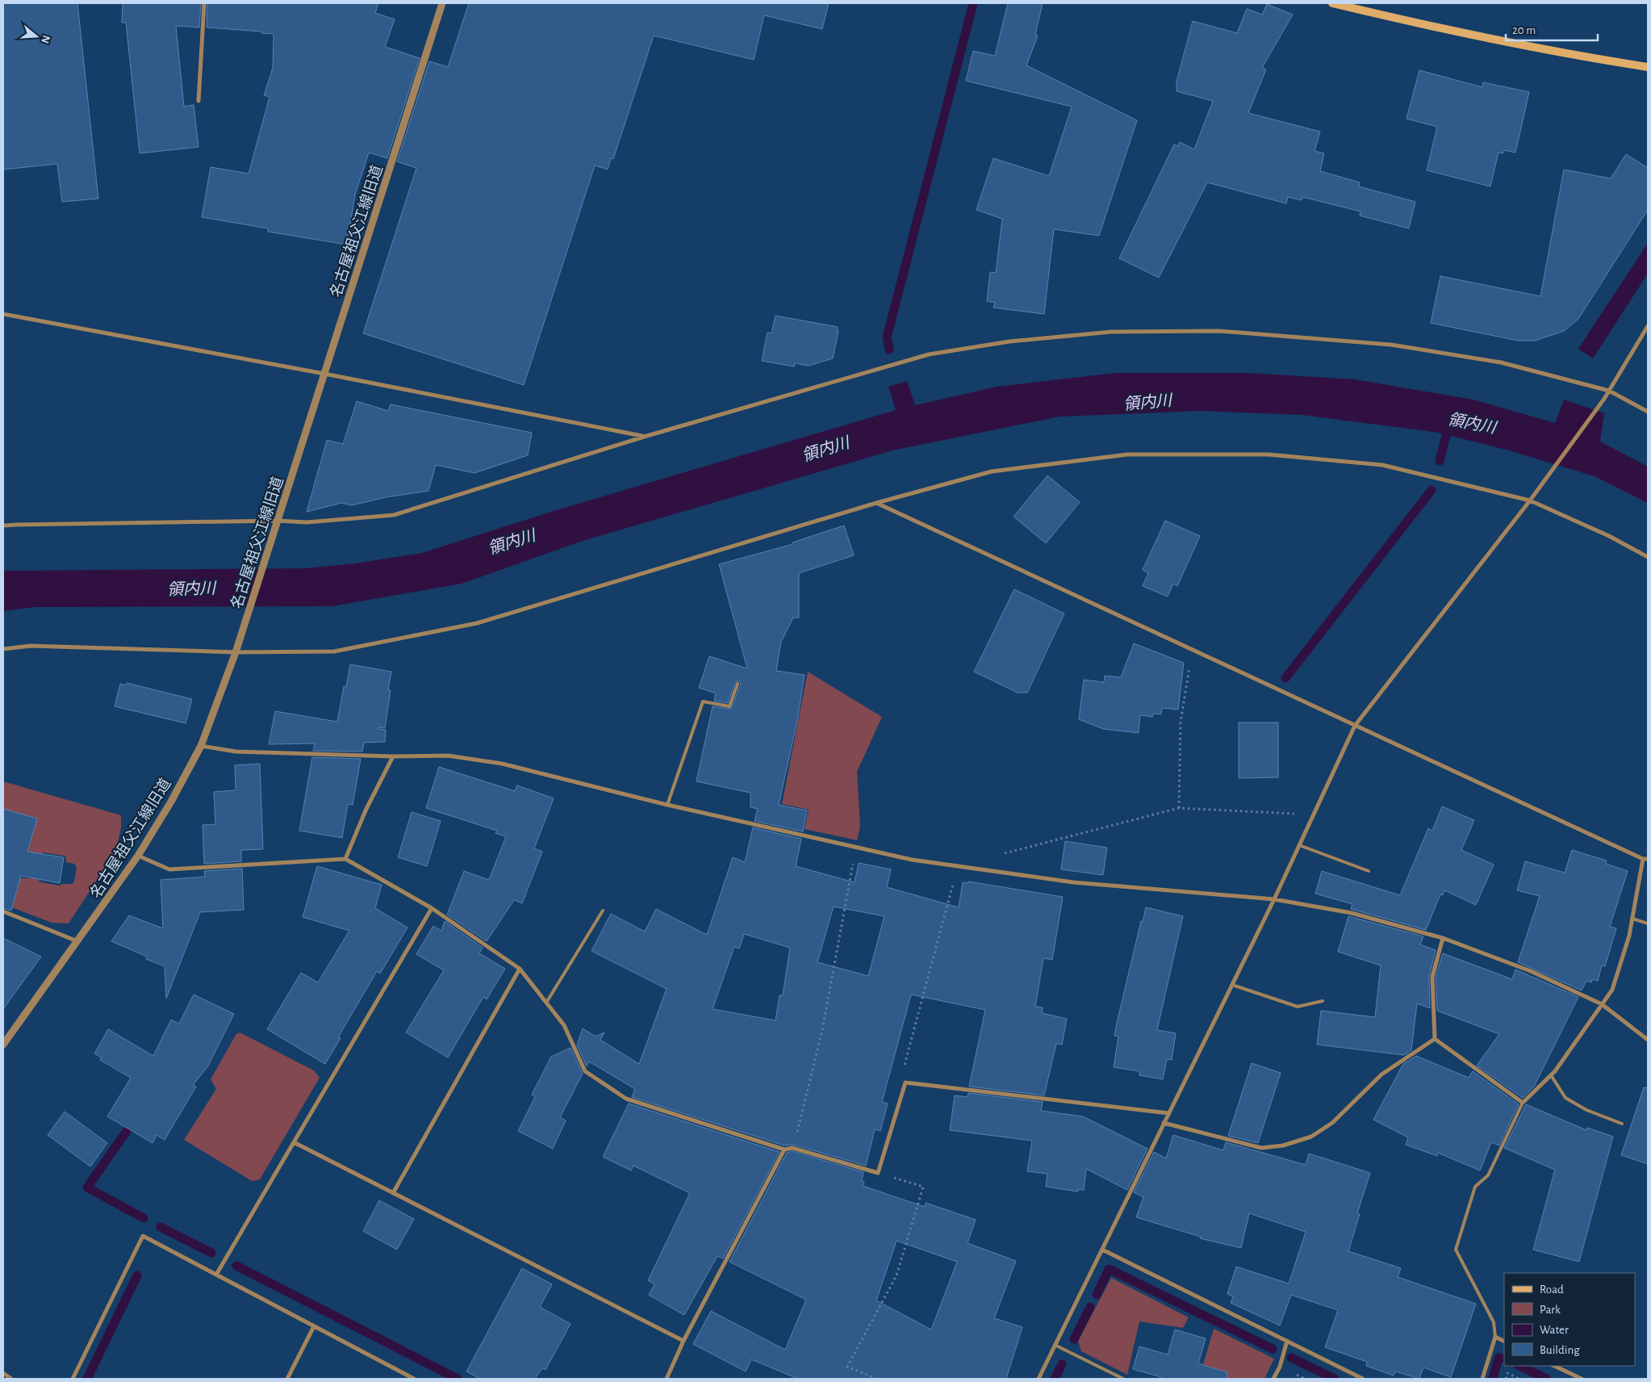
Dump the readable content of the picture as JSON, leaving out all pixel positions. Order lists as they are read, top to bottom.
{
  "streets": {
    "street": ["名古屋祖父江線旧道"]
  },
  "water": ["領内川"],
  "legend": [
    "Road",
    "Park",
    "Water",
    "Building"
  ],
  "scale_bar": "20 m",
  "north": "right"
}
